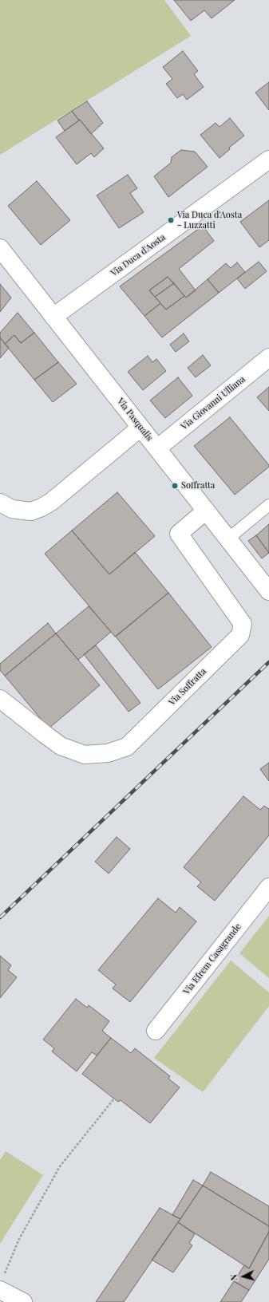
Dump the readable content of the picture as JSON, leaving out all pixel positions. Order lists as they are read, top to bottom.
{
  "streets": {
    "street": [
      "Via Duca d'Aosta",
      "Via Giovanni Ulliana",
      "Via Pasqualis",
      "Via Soffratta",
      "Via Efrem Casagrande"
    ]
  },
  "crossings": [
    ["Via Duca d'Aosta", "Via Pasqualis"],
    ["Via Giovanni Ulliana", "Via Pasqualis"],
    ["Via Pasqualis", "Via Soffratta"]
  ],
  "places": ["Via Duca d'Aosta - Luzzatti", "Soffratta"],
  "north": "left"
}
